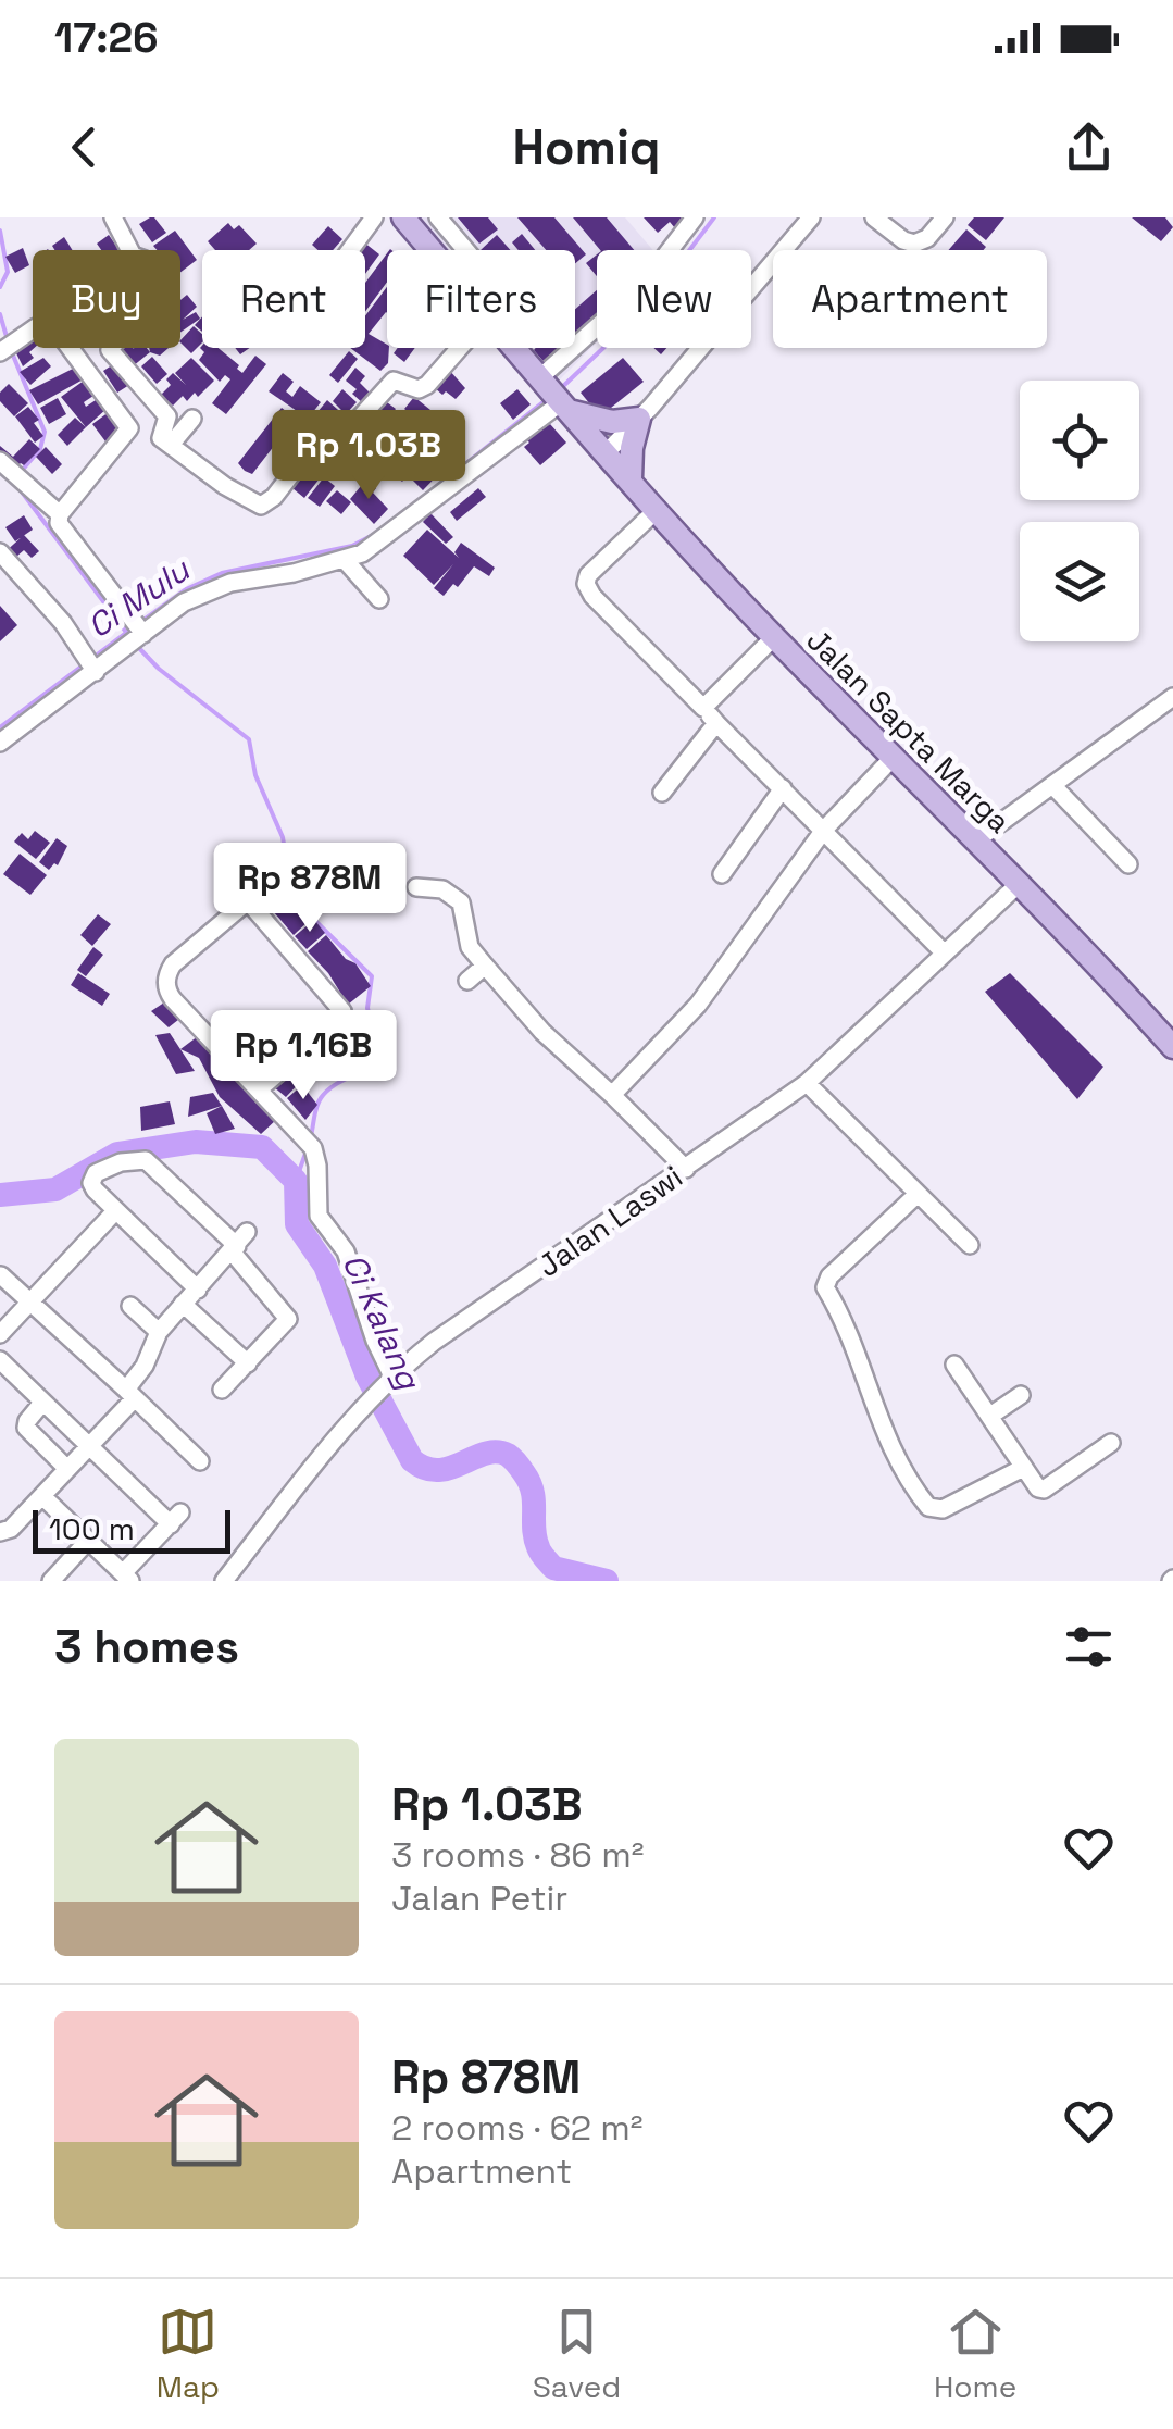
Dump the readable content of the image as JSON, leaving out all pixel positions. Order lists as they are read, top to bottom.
{
  "streets": {
    "main road": ["Jalan Sapta Marga"],
    "street": ["Jalan Laswi"]
  },
  "crossings": [
    ["Jalan Sapta Marga", "Jalan Laswi"]
  ],
  "water": ["Ci Mulu", "Ci Kalang"],
  "scale_bar": "100 m",
  "page": {
    "status": "17:26",
    "header": "Homiq",
    "chip": [
      "Buy",
      "Rent",
      "Filters",
      "New",
      "Apartment"
    ],
    "price": ["Rp 1.03B", "Rp 878M", "Rp 1.16B"],
    "scale": "100 m",
    "heading": "3 homes",
    "list": [
      {
        "name": "Rp 1.03B",
        "note": "3 rooms · 86 m² · Jalan Petir"
      },
      {
        "name": "Rp 878M",
        "note": "2 rooms · 62 m² · Apartment"
      }
    ],
    "tabs": ["Map", "Saved", "Home"]
  }
}
